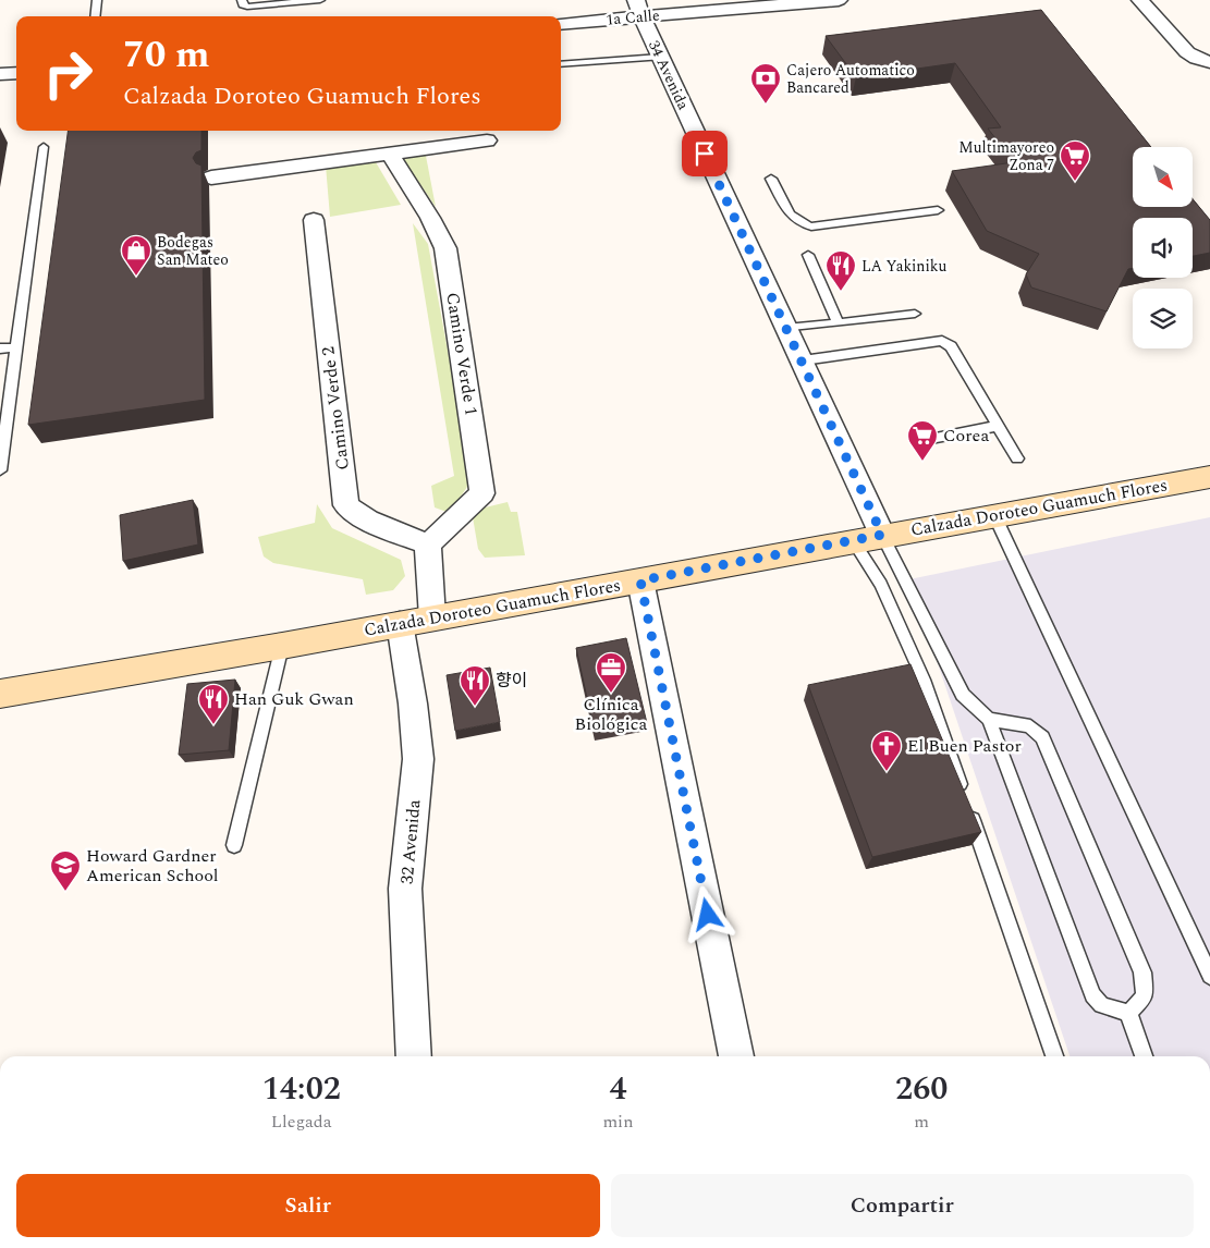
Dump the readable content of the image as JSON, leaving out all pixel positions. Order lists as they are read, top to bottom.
{
  "streets": {
    "main road": ["Calzada Doroteo Guamuch Flores"],
    "street": [
      "1a Calle",
      "34 Avenida",
      "Camino Verde 1",
      "Camino Verde 2",
      "32 Avenida"
    ]
  },
  "crossings": [
    ["1a Calle", "34 Avenida"],
    ["34 Avenida", "Calzada Doroteo Guamuch Flores"],
    ["Camino Verde 1", "Camino Verde 2"],
    ["Calzada Doroteo Guamuch Flores", "32 Avenida"]
  ],
  "places": {
    "bank": ["Cajero Automatico Bancared"],
    "supermarket": ["Multimayoreo Zona 7", "Corea"],
    "shop": ["Bodegas San Mateo"],
    "restaurant": ["LA Yakiniku", "향이", "Han Guk Gwan"],
    "office": ["Clínica Biológica"],
    "church": ["El Buen Pastor"],
    "school or university": ["Howard Gardner American School"]
  },
  "north": "bottom right",
  "page": {
    "turn": ["70 m", "Calzada Doroteo Guamuch Flores"],
    "eta": [
      "14:02",
      "Llegada",
      "4",
      "min",
      "260",
      "m"
    ],
    "buttons": ["Salir", "Compartir"]
  }
}
